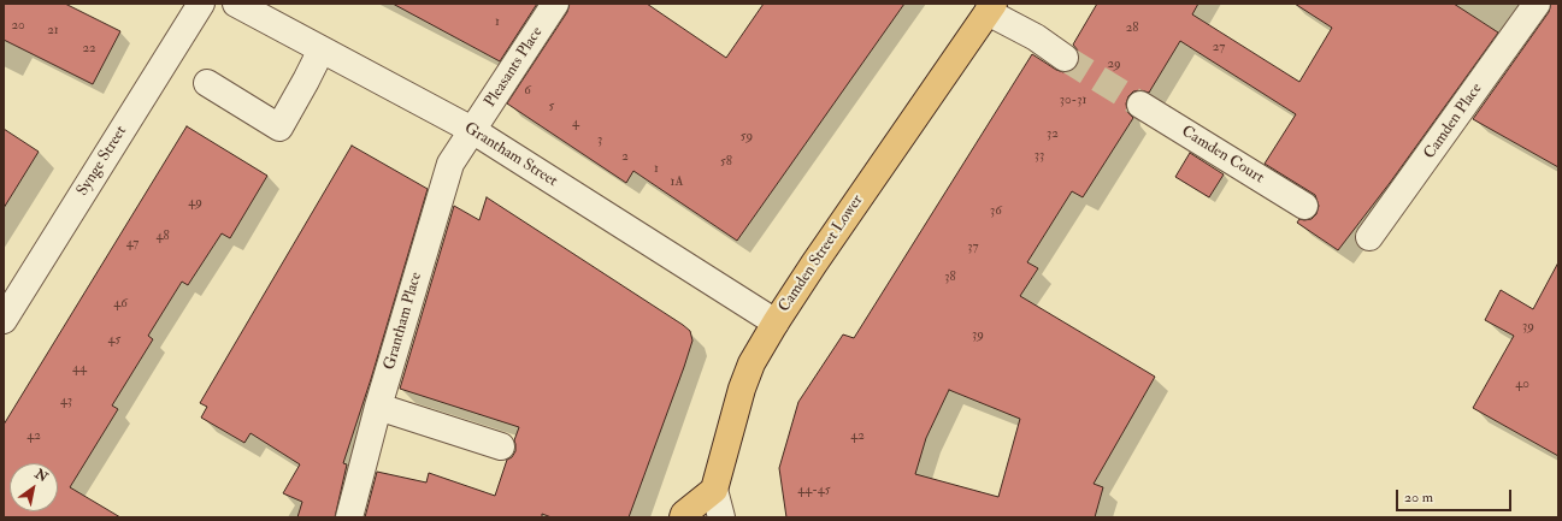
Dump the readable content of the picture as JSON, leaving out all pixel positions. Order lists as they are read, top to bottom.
{
  "streets": {
    "main road": ["Camden Street Lower"],
    "street": [
      "Pleasants Place",
      "Camden Place",
      "Grantham Street",
      "Camden Court",
      "Synge Street",
      "Grantham Place"
    ]
  },
  "crossings": [
    ["Pleasants Place", "Grantham Street"],
    ["Pleasants Place", "Grantham Place"],
    ["Grantham Street", "Camden Street Lower"],
    ["Grantham Street", "Grantham Place"]
  ],
  "house_numbers": [
    "1",
    "20",
    "28",
    "21",
    "27",
    "22",
    "29",
    "6",
    "30-31",
    "5",
    "4",
    "32",
    "59",
    "3",
    "33",
    "2",
    "58",
    "1",
    "1A",
    "49",
    "36",
    "48",
    "47",
    "37",
    "38",
    "46",
    "39",
    "39",
    "45",
    "44",
    "40",
    "43",
    "42",
    "42",
    "44-45"
  ],
  "scale_bar": "20 m",
  "north": "top right"
}
